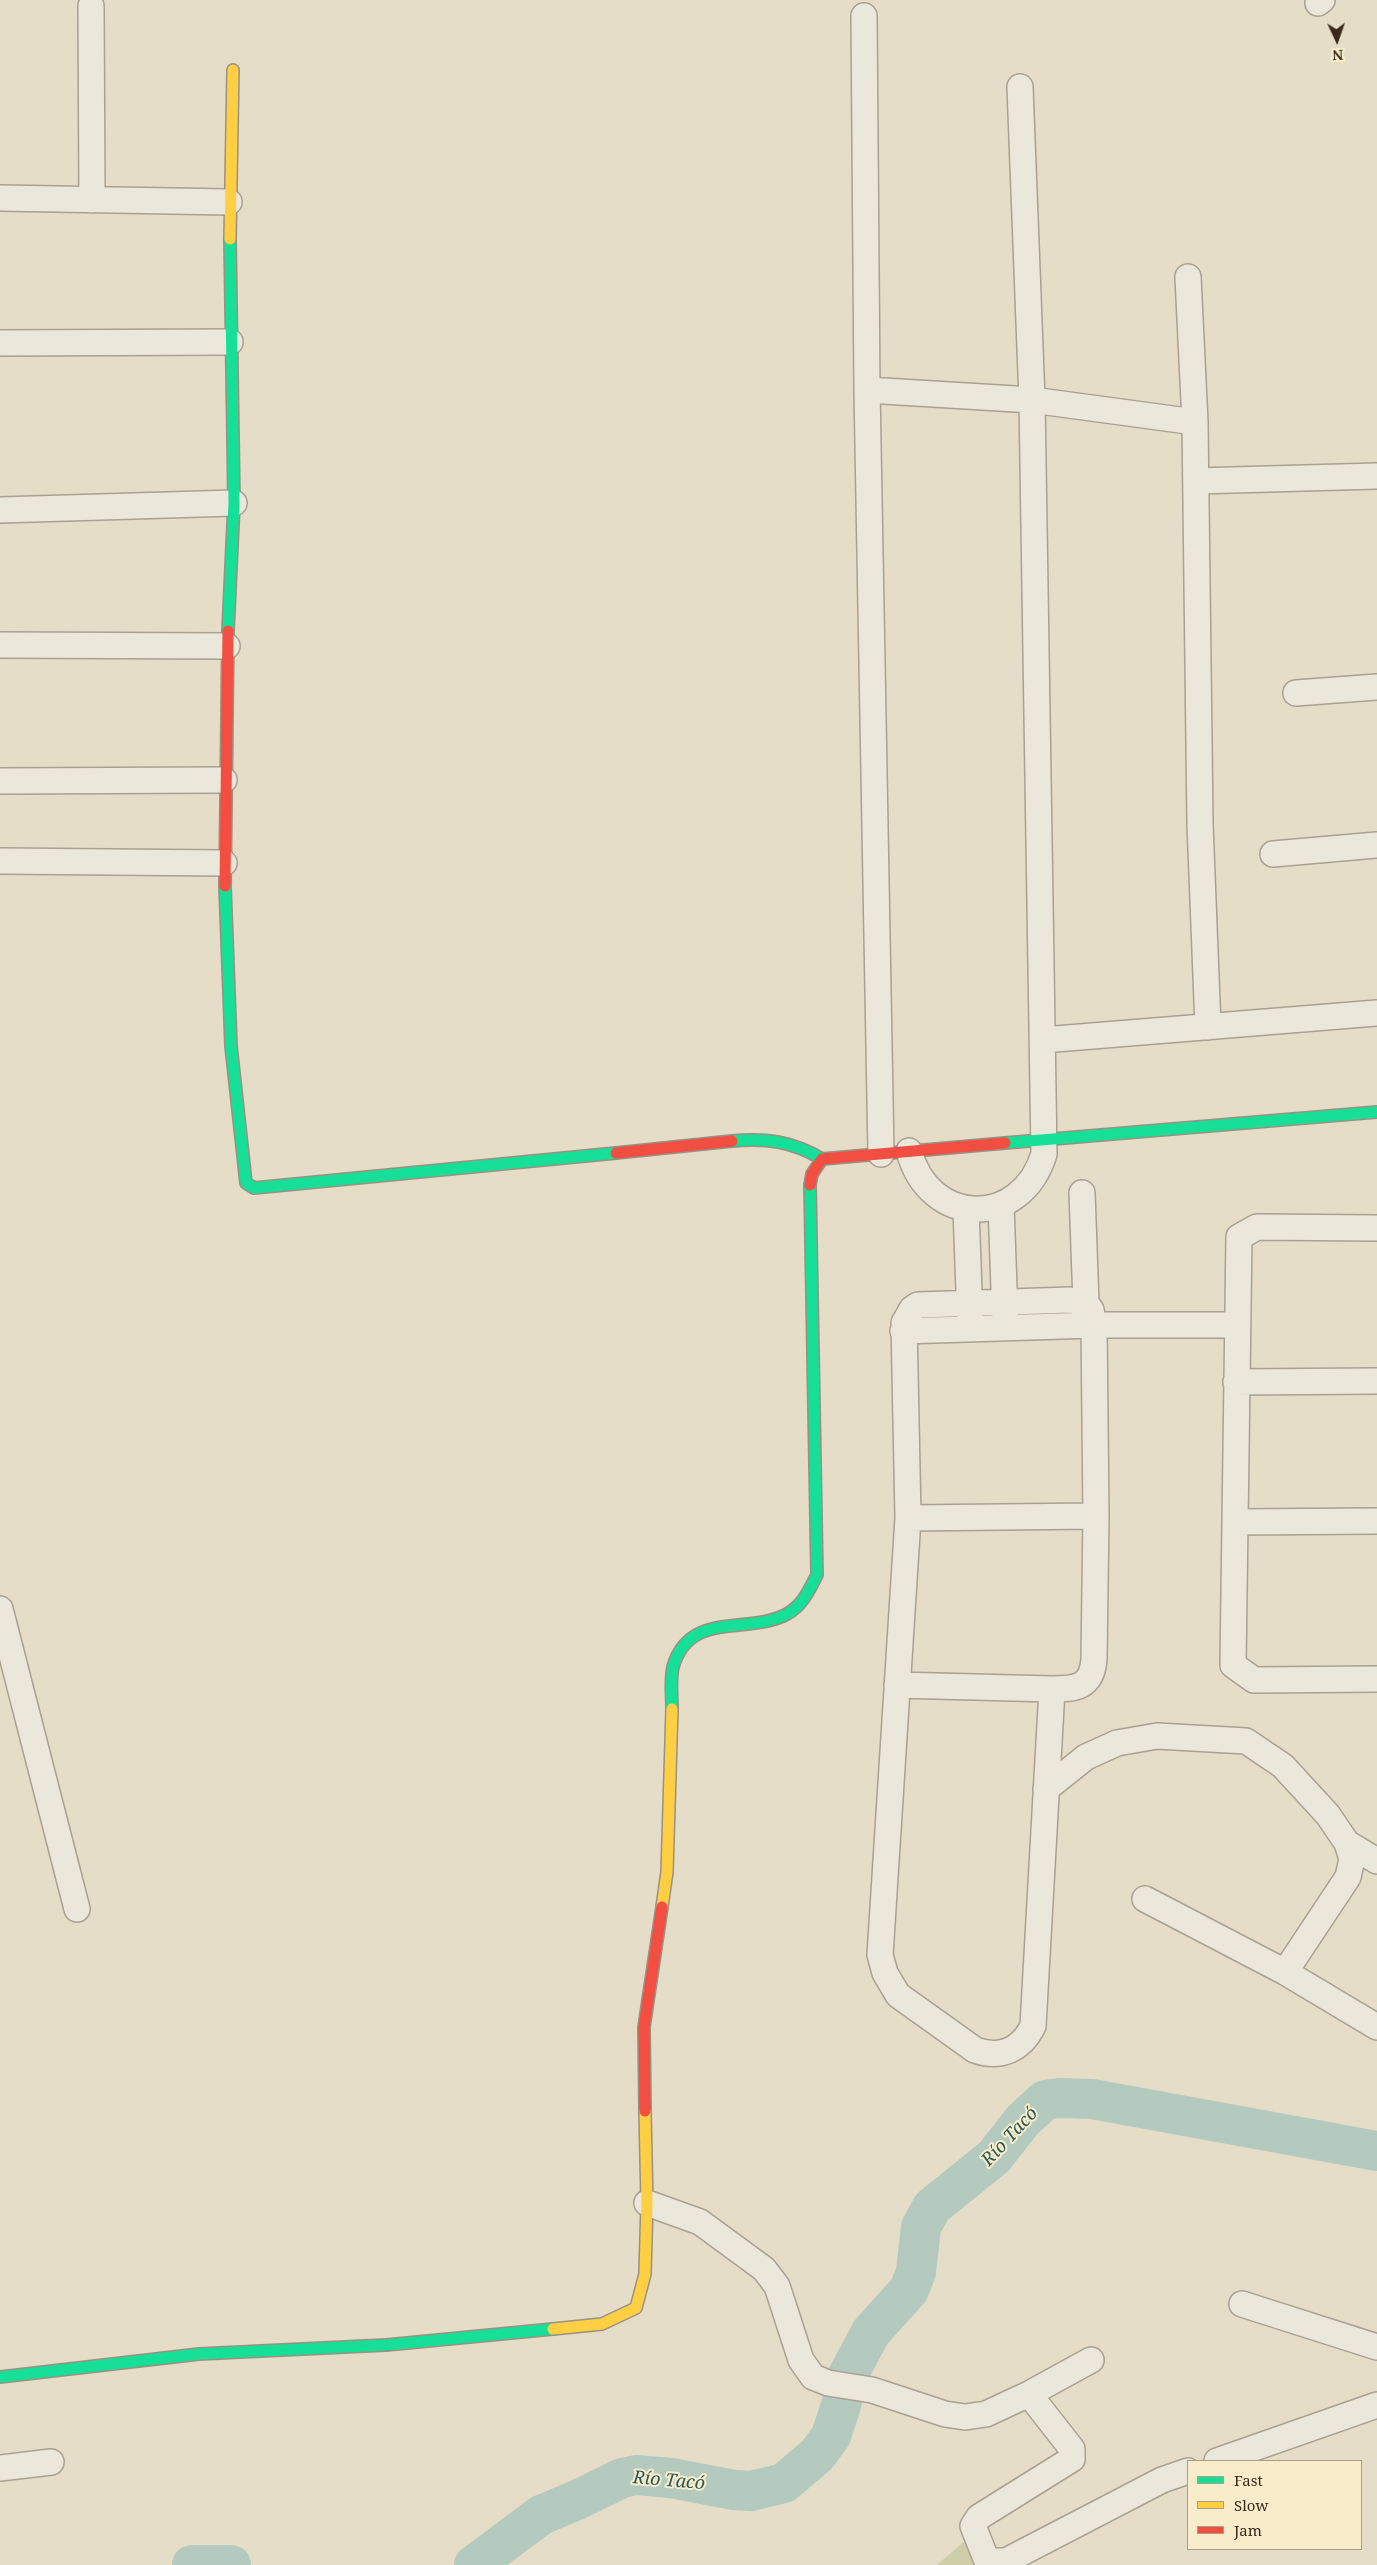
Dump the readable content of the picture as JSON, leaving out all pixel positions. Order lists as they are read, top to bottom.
{
  "water": ["Río Tacó"],
  "legend": ["Fast", "Slow", "Jam"],
  "north": "bottom"
}
